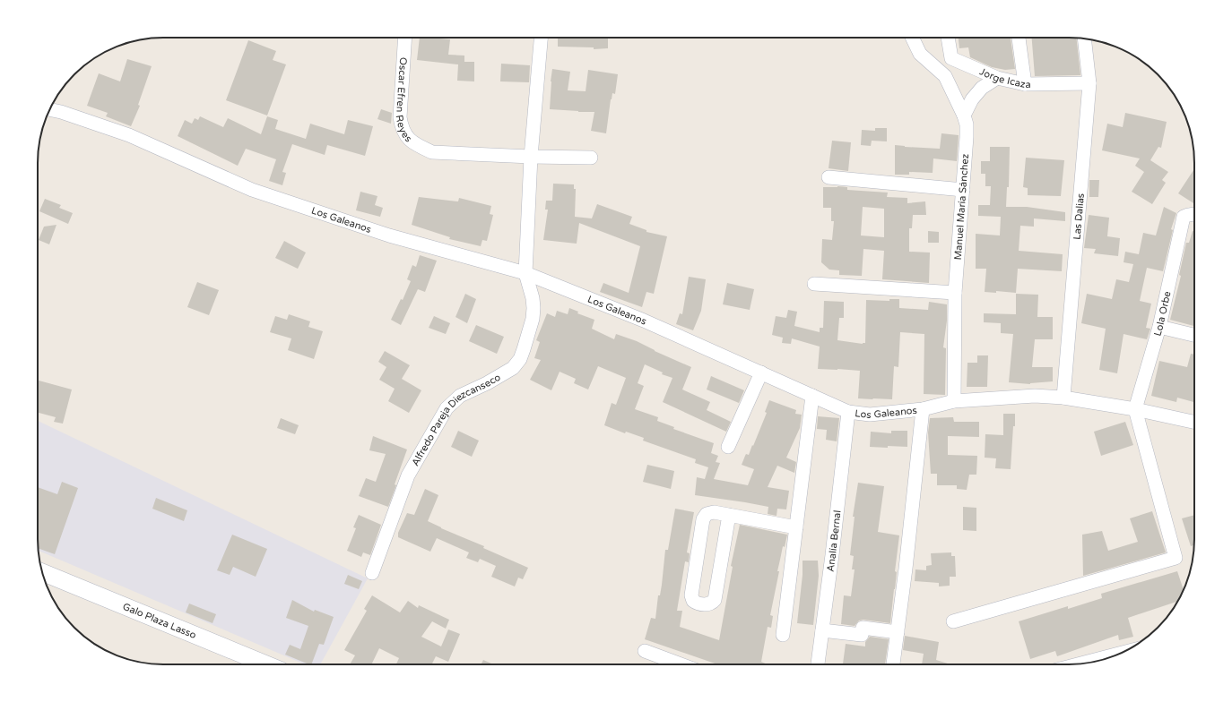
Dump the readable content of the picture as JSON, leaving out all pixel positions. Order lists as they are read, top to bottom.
{
  "streets": {
    "street": [
      "Jorge Icaza",
      "Oscar Efren Reyes",
      "Manuel María Sánchez",
      "Las Dalias",
      "Los Galeanos",
      "Lola Orbe",
      "Alfredo Pareja Diezcanseco",
      "Analía Bernal",
      "Galo Plaza Lasso"
    ]
  },
  "crossings": [
    ["Jorge Icaza", "Las Dalias"],
    ["Oscar Efren Reyes", "Alfredo Pareja Diezcanseco"],
    ["Manuel María Sánchez", "Los Galeanos"],
    ["Las Dalias", "Los Galeanos"],
    ["Los Galeanos", "Lola Orbe"],
    ["Los Galeanos", "Alfredo Pareja Diezcanseco"],
    ["Los Galeanos", "Analía Bernal"]
  ]
}
